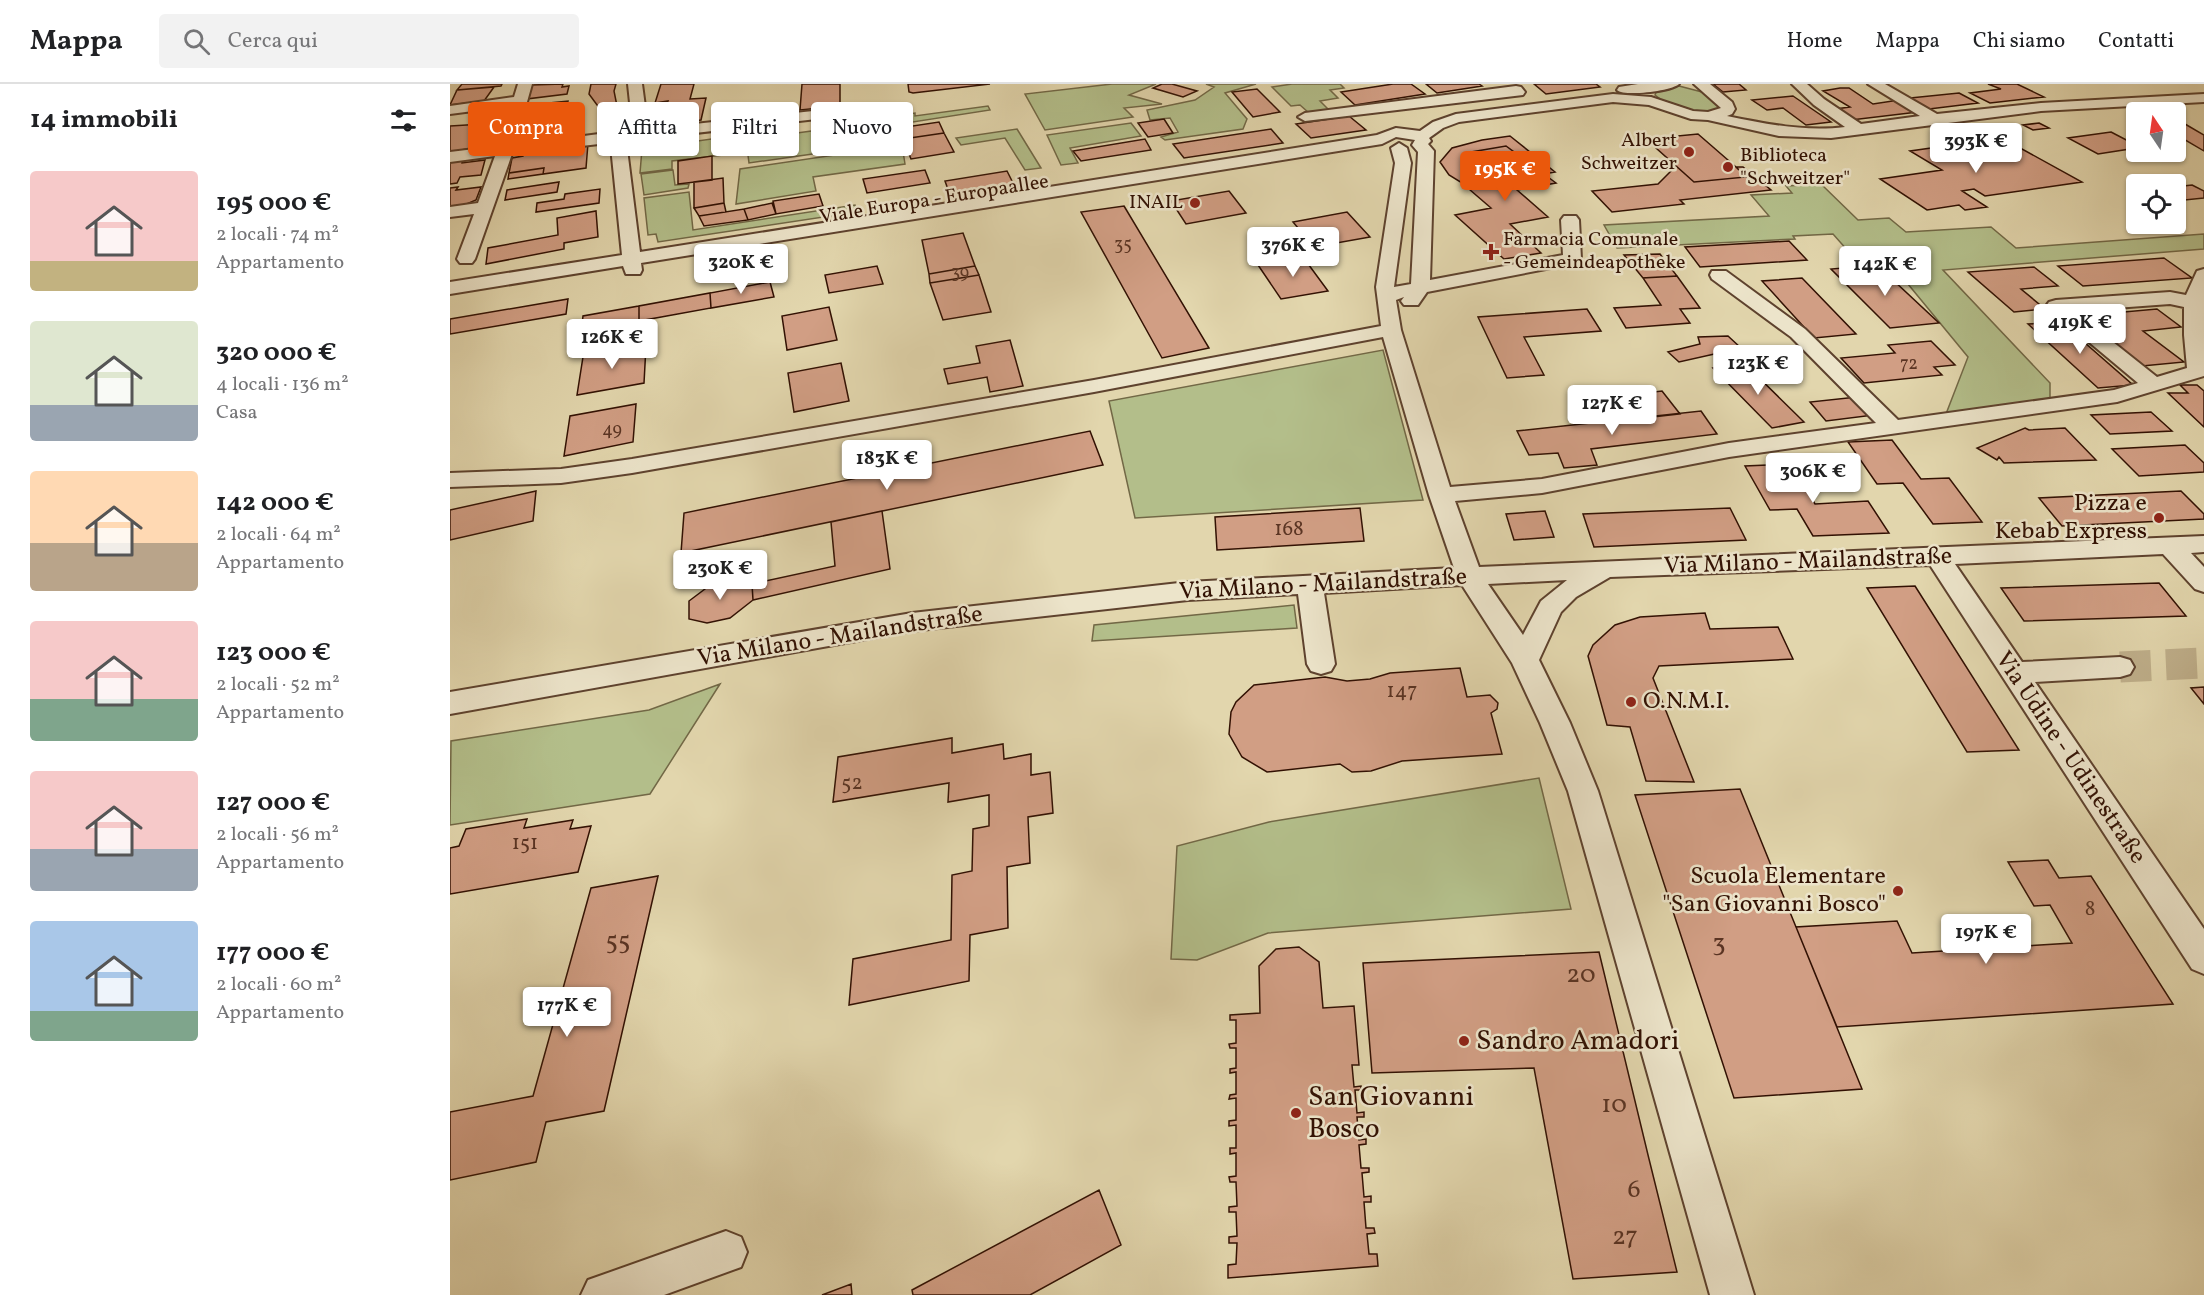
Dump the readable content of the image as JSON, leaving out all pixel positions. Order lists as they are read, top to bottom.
{
  "streets": {
    "street": ["Viale Europa - Europaallee", "Via Milano - Mailandstraße", "Via Udine - Udinestraße"]
  },
  "crossings": [
    ["Via Milano - Mailandstraße", "Via Udine - Udinestraße"]
  ],
  "places": {
    "other": [
      "Albert Schweitzer",
      "Biblioteca \"Schweitzer\"",
      "INAIL",
      "Pizza e Kebab Express",
      "O.N.M.I.",
      "Scuola Elementare \"San Giovanni Bosco\"",
      "Sandro Amadori",
      "San Giovanni Bosco"
    ],
    "health": ["Farmacia Comunale - Gemeindeapotheke"]
  },
  "house_numbers": [
    "35",
    "39",
    "72",
    "49",
    "168",
    "147",
    "52",
    "151",
    "8",
    "55",
    "3",
    "20",
    "10",
    "6",
    "27"
  ],
  "north": "top",
  "page": {
    "header": "Mappa",
    "search": "Cerca qui",
    "nav": [
      "Home",
      "Mappa",
      "Chi siamo",
      "Contatti"
    ],
    "heading": "14 immobili",
    "chip": [
      "Compra",
      "Affitta",
      "Filtri",
      "Nuovo"
    ],
    "price": [
      "393K €",
      "195K €",
      "376K €",
      "320K €",
      "142K €",
      "419K €",
      "126K €",
      "123K €",
      "127K €",
      "183K €",
      "306K €",
      "230K €",
      "197K €",
      "177K €"
    ],
    "list": [
      {
        "name": "195 000 €",
        "note": "2 locali · 74 m² · Appartamento"
      },
      {
        "name": "320 000 €",
        "note": "4 locali · 136 m² · Casa"
      },
      {
        "name": "142 000 €",
        "note": "2 locali · 64 m² · Appartamento"
      },
      {
        "name": "123 000 €",
        "note": "2 locali · 52 m² · Appartamento"
      },
      {
        "name": "127 000 €",
        "note": "2 locali · 56 m² · Appartamento"
      },
      {
        "name": "177 000 €",
        "note": "2 locali · 60 m² · Appartamento"
      }
    ]
  }
}
